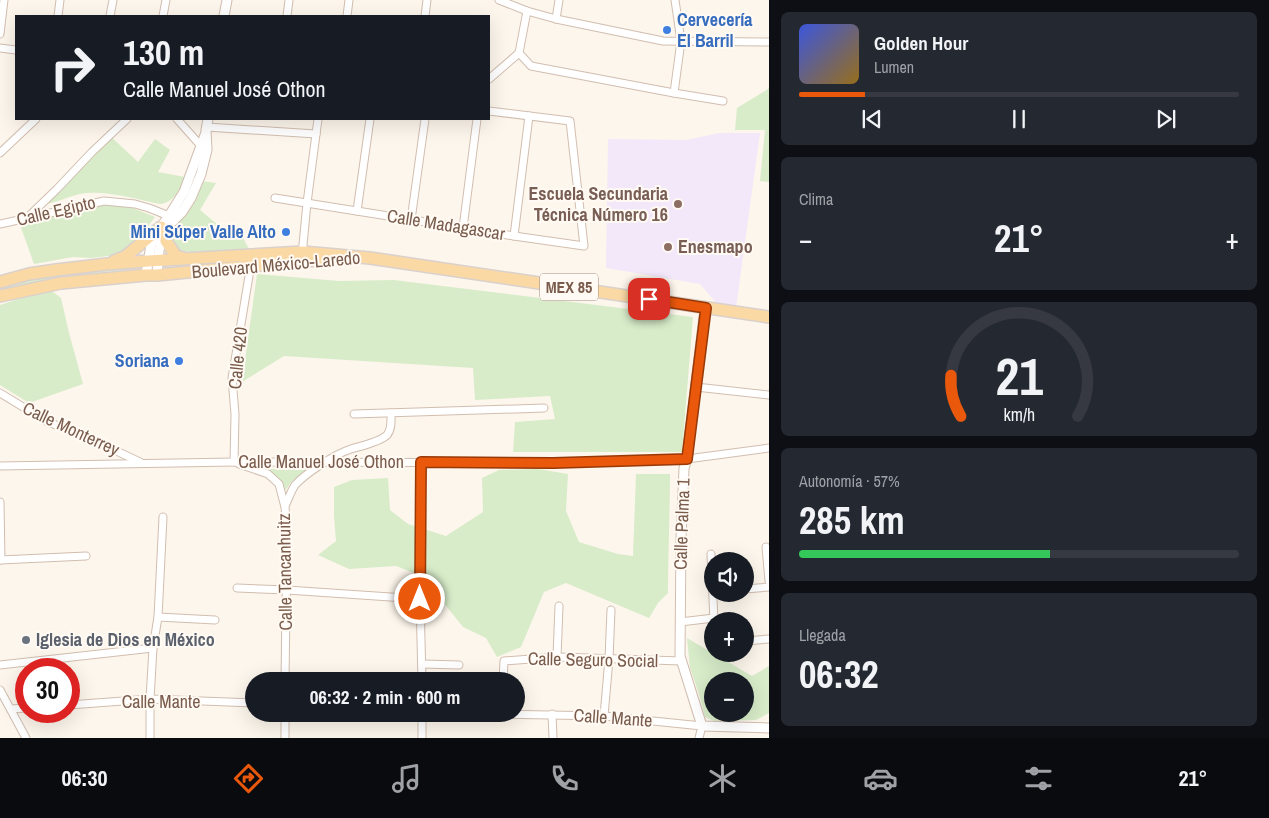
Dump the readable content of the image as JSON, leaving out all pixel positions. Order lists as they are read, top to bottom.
{
  "streets": {
    "main road": ["Boulevard México-Laredo", "MEX 85"],
    "street": [
      "Calle Egipto",
      "Calle Madagascar",
      "Calle 420",
      "Calle Monterrey",
      "Calle Manuel José Othon",
      "Calle Palma 1",
      "Calle Tancanhuitz",
      "Calle Seguro Social",
      "Calle Mante"
    ]
  },
  "crossings": [
    ["Boulevard México-Laredo", "MEX 85"],
    ["Boulevard México-Laredo", "Calle 420"],
    ["Boulevard México-Laredo", "Calle Palma 1"],
    ["MEX 85", "Calle Palma 1"],
    ["Calle 420", "Calle Manuel José Othon"],
    ["Calle 420", "Calle Tancanhuitz"],
    ["Calle Monterrey", "Calle Manuel José Othon"],
    ["Calle Manuel José Othon", "Calle Palma 1"],
    ["Calle Manuel José Othon", "Calle Tancanhuitz"],
    ["Calle Palma 1", "Calle Seguro Social"],
    ["Calle Palma 1", "Calle Mante"]
  ],
  "places": [
    "Cervecería El Barril",
    "Escuela Secundaria Técnica Número 16",
    "Mini Súper Valle Alto",
    "Enesmapo",
    "Soriana",
    "Iglesia de Dios en México"
  ],
  "page": {
    "turn": ["130 m", "Calle Manuel José Othon"],
    "song": ["Golden Hour", "Lumen"],
    "tile": [
      "Clima",
      ["Autonomía · 57%", "285 km"],
      ["Llegada", "06:32"]
    ],
    "heat": ["−", "21°", "+"],
    "map_buttons": ["+", "−"],
    "limit": "30",
    "trip": "06:32 · 2 min · 600 m",
    "tabs": ["06:30", "21°"],
    "gauge": ["21", "km/h"]
  }
}
